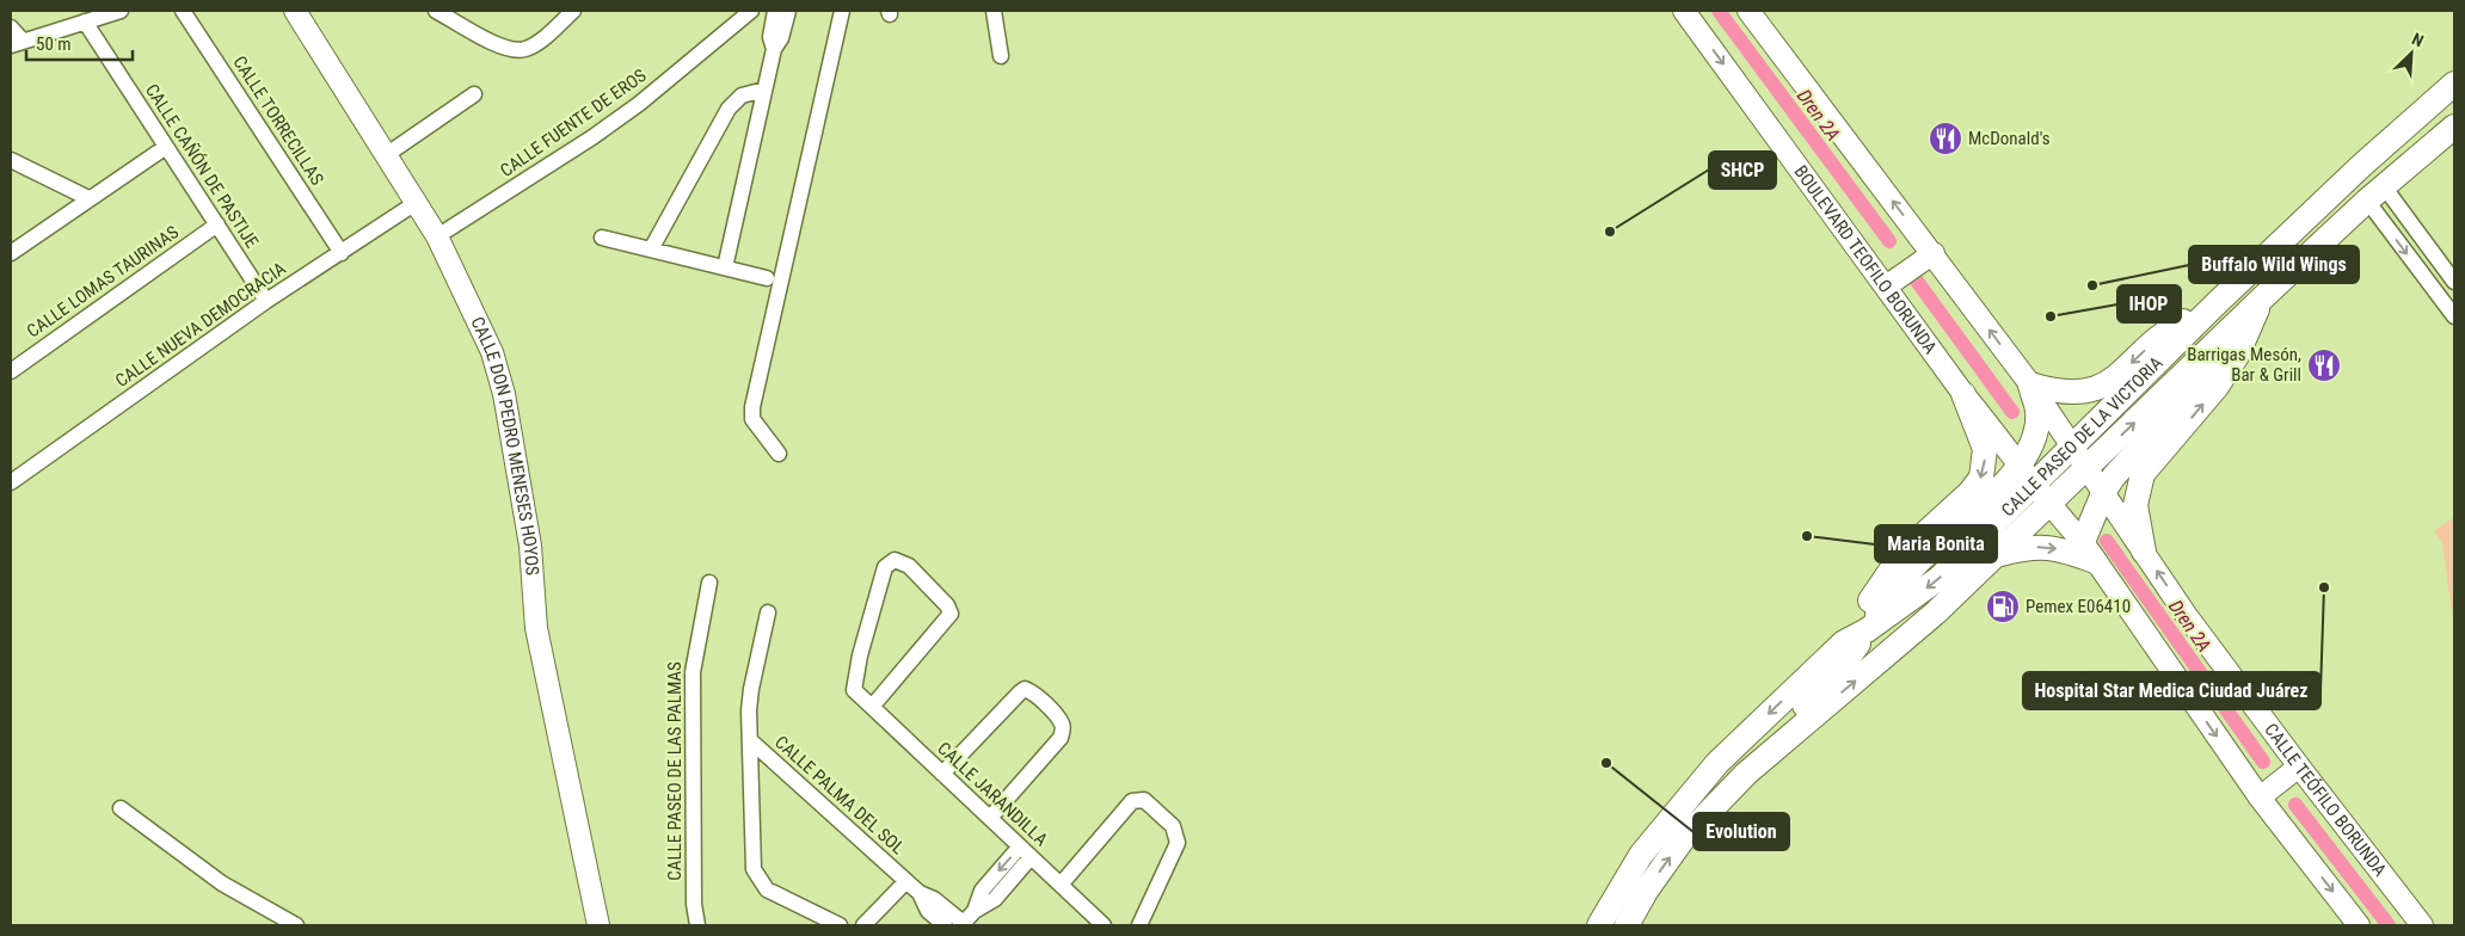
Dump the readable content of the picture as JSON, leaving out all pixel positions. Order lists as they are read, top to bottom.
{
  "streets": {
    "main road": [
      "BOULEVARD TEOFILO BORUNDA",
      "CALLE PASEO DE LA VICTORIA",
      "CALLE DON PEDRO MENESES HOYOS",
      "CALLE TEÓFILO BORUNDA"
    ],
    "street": [
      "CALLE TORRECILLAS",
      "CALLE FUENTE DE EROS",
      "CALLE CAÑÓN DE PASTIJE",
      "CALLE LOMAS TAURINAS",
      "CALLE NUEVA DEMOCRACIA",
      "CALLE PASEO DE LAS PALMAS",
      "CALLE JARANDILLA",
      "CALLE PALMA DEL SOL"
    ]
  },
  "crossings": [
    ["CALLE TORRECILLAS", "CALLE NUEVA DEMOCRACIA"],
    ["CALLE FUENTE DE EROS", "CALLE DON PEDRO MENESES HOYOS"],
    ["CALLE CAÑÓN DE PASTIJE", "CALLE LOMAS TAURINAS"],
    ["CALLE CAÑÓN DE PASTIJE", "CALLE NUEVA DEMOCRACIA"],
    ["BOULEVARD TEOFILO BORUNDA", "CALLE PASEO DE LA VICTORIA"],
    ["CALLE NUEVA DEMOCRACIA", "CALLE DON PEDRO MENESES HOYOS"],
    ["CALLE PASEO DE LA VICTORIA", "CALLE TEÓFILO BORUNDA"]
  ],
  "water": ["Dren 2A"],
  "places": {
    "restaurant": ["McDonald's", "Barrigas Mesón, Bar & Grill"],
    "other": [
      "SHCP",
      "Buffalo Wild Wings",
      "IHOP",
      "Maria Bonita",
      "Hospital Star Medica Ciudad Juárez",
      "Evolution"
    ],
    "fuel station": ["Pemex E06410"]
  },
  "scale_bar": "50 m",
  "north": "top right"
}
